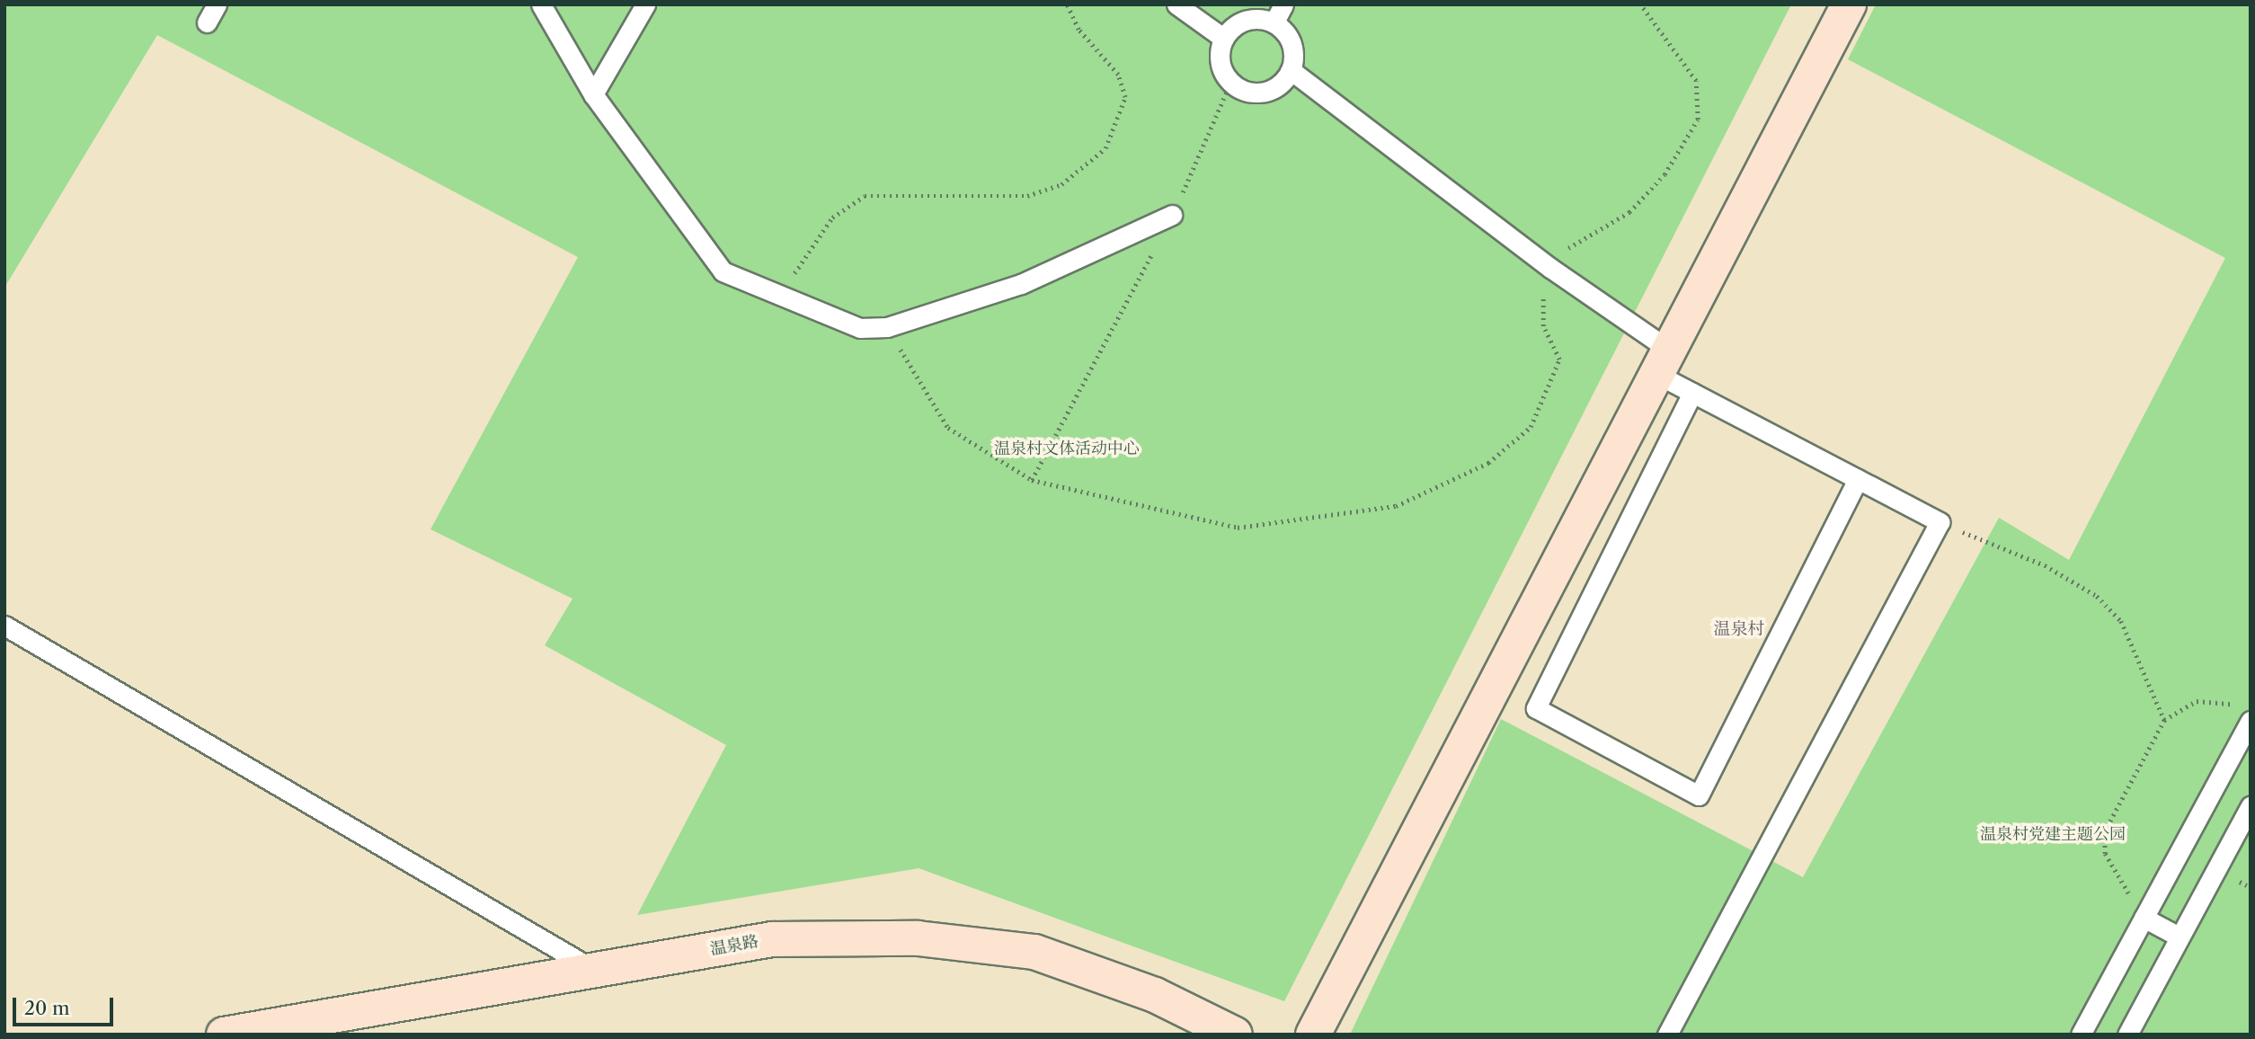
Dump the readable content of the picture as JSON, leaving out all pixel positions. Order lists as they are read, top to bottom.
{
  "streets": {
    "street": ["温泉路"]
  },
  "districts": ["温泉村"],
  "parks": ["温泉村文体活动中心", "温泉村党建主题公园"],
  "scale_bar": "20 m"
}
